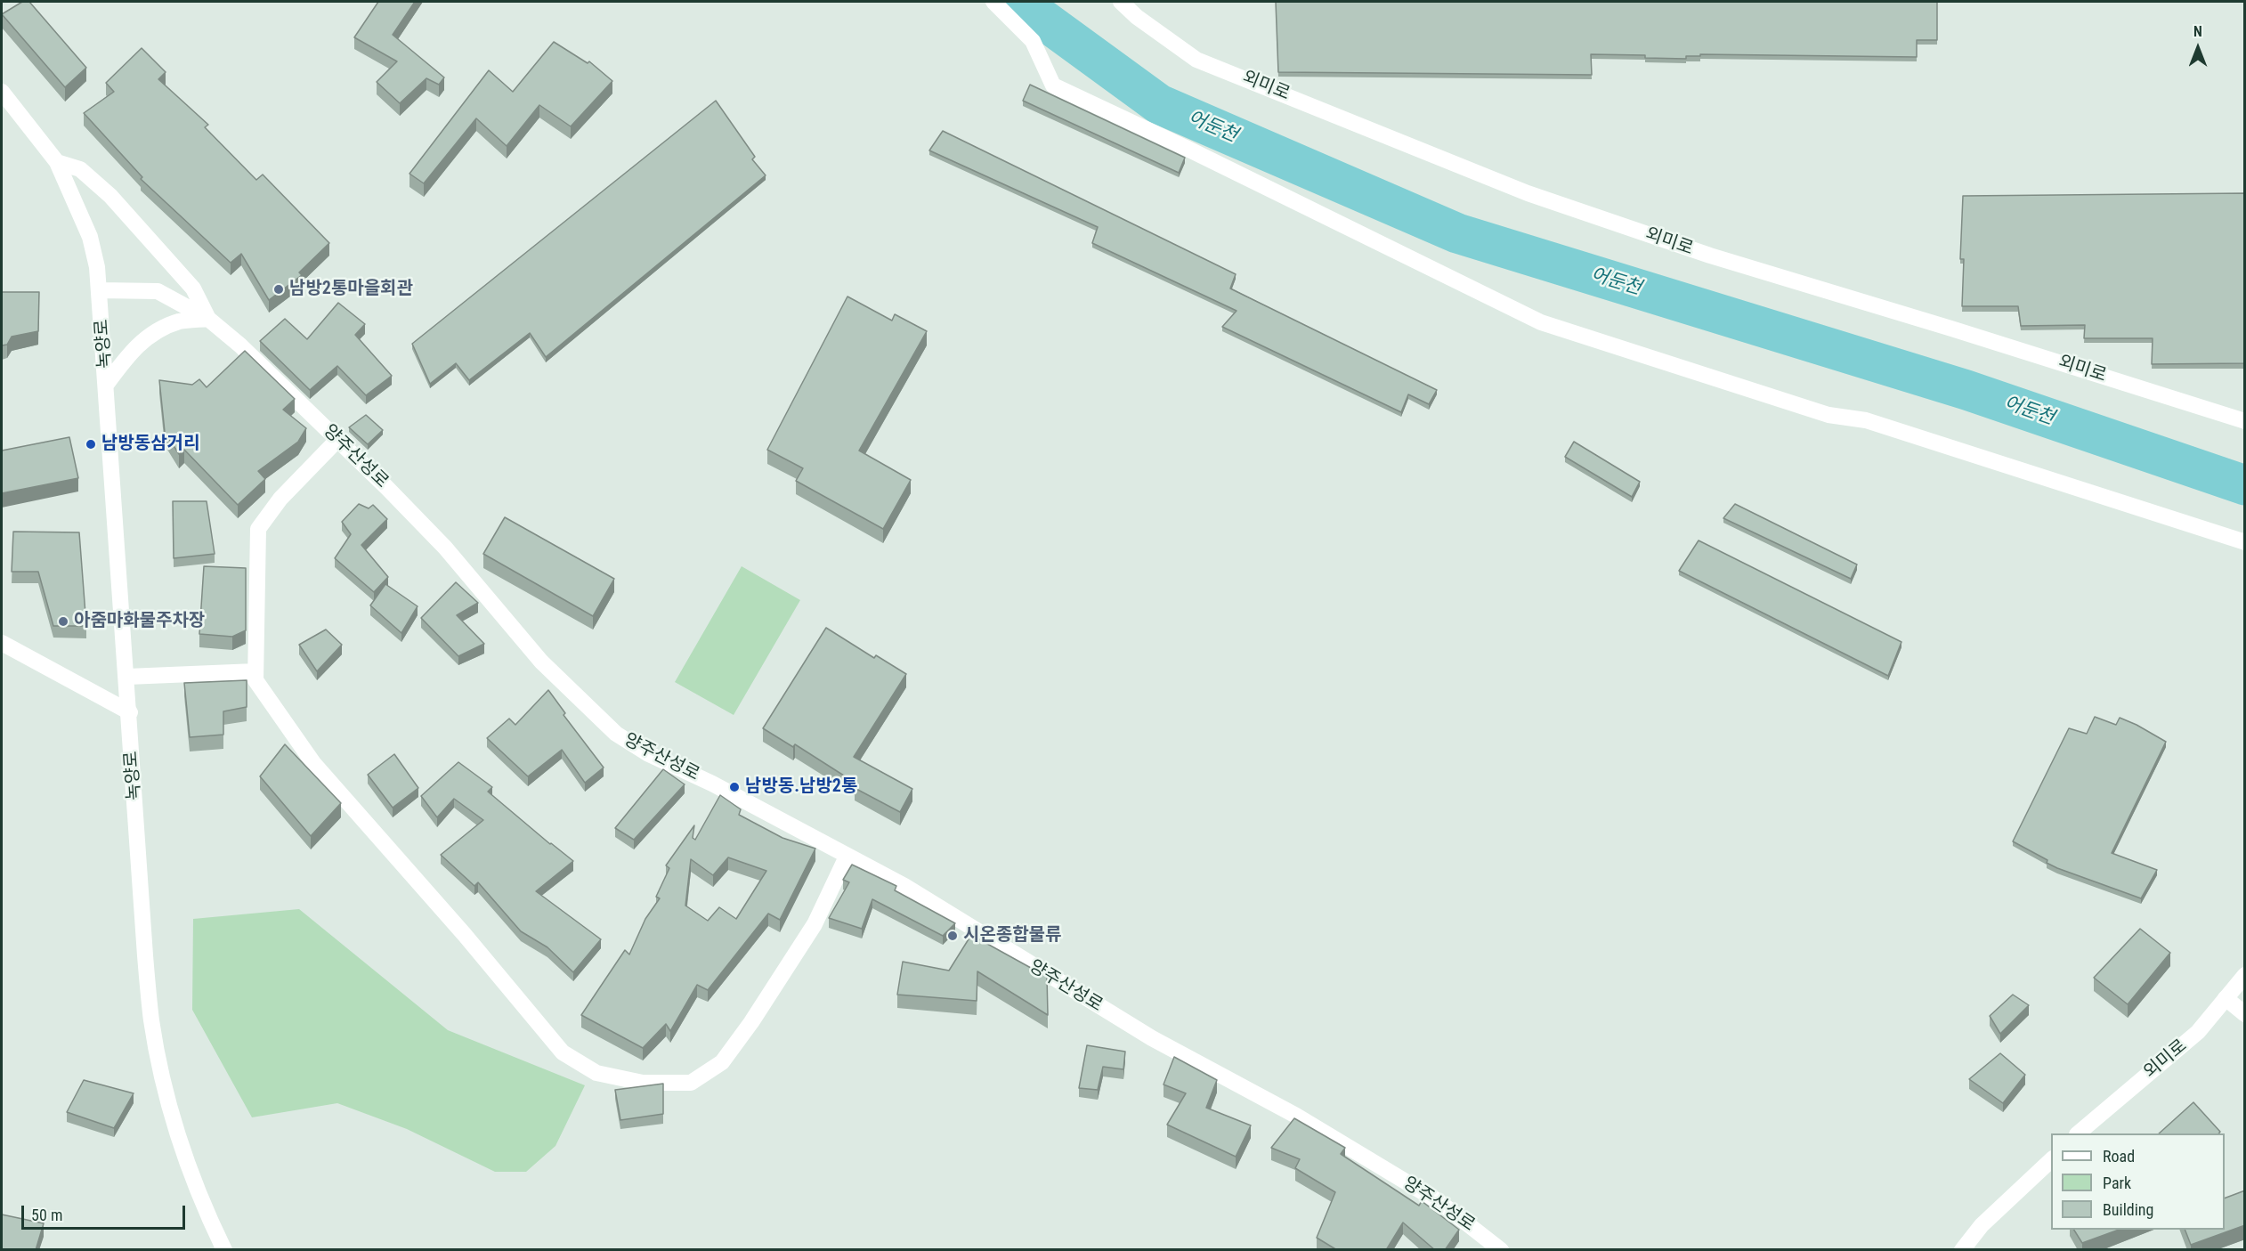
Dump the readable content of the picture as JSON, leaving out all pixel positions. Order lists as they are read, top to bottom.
{
  "streets": {
    "street": ["외미로", "녹양로", "양주산성로"]
  },
  "crossings": [
    ["녹양로", "양주산성로"]
  ],
  "water": ["어둔천"],
  "places": [
    "남방2통마을회관",
    "남방동삼거리",
    "아줌마화물주차장",
    "남방동.남방2통",
    "시온종합물류"
  ],
  "legend": ["Road", "Park", "Building"],
  "scale_bar": "50 m",
  "north": "top"
}
